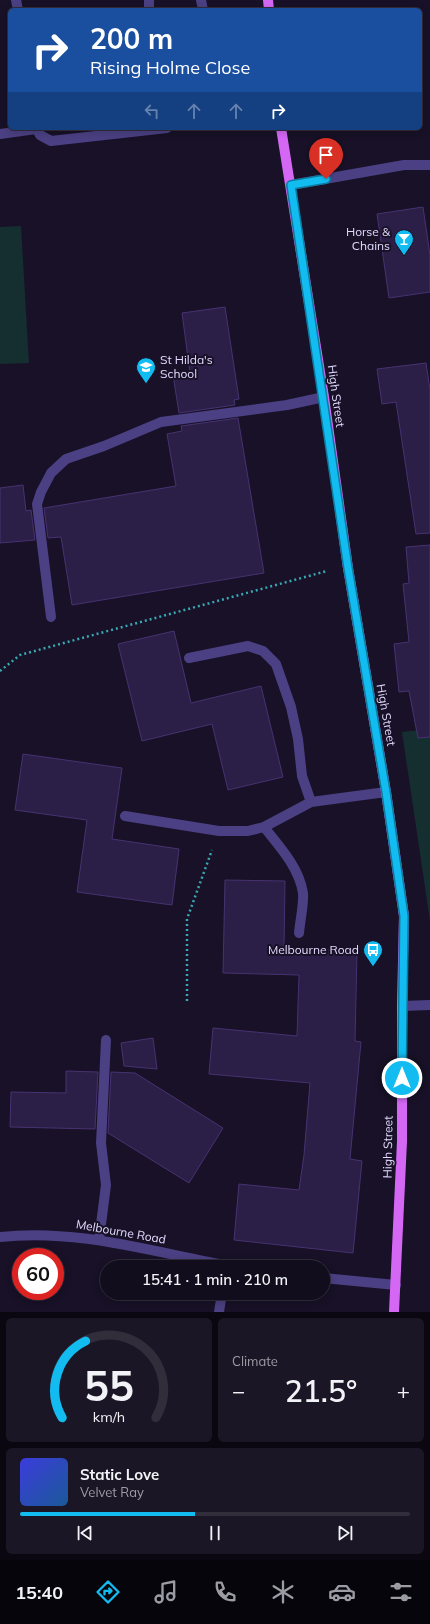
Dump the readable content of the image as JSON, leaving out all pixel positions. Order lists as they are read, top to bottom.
{
  "streets": {
    "main road": ["High Street"],
    "street": ["Melbourne Road"]
  },
  "places": {
    "bar": ["Horse & Chains"],
    "school or university": ["St Hilda's School"],
    "bus stop": ["Melbourne Road"]
  },
  "page": {
    "turn": ["200 m", "Rising Holme Close"],
    "limit": "60",
    "trip": "15:41 · 1 min · 210 m",
    "tile": "Climate",
    "heat": ["−", "21.5°", "+"],
    "song": ["Static Love", "Velvet Ray"],
    "tabs": "15:40",
    "gauge": ["55", "km/h"]
  }
}
